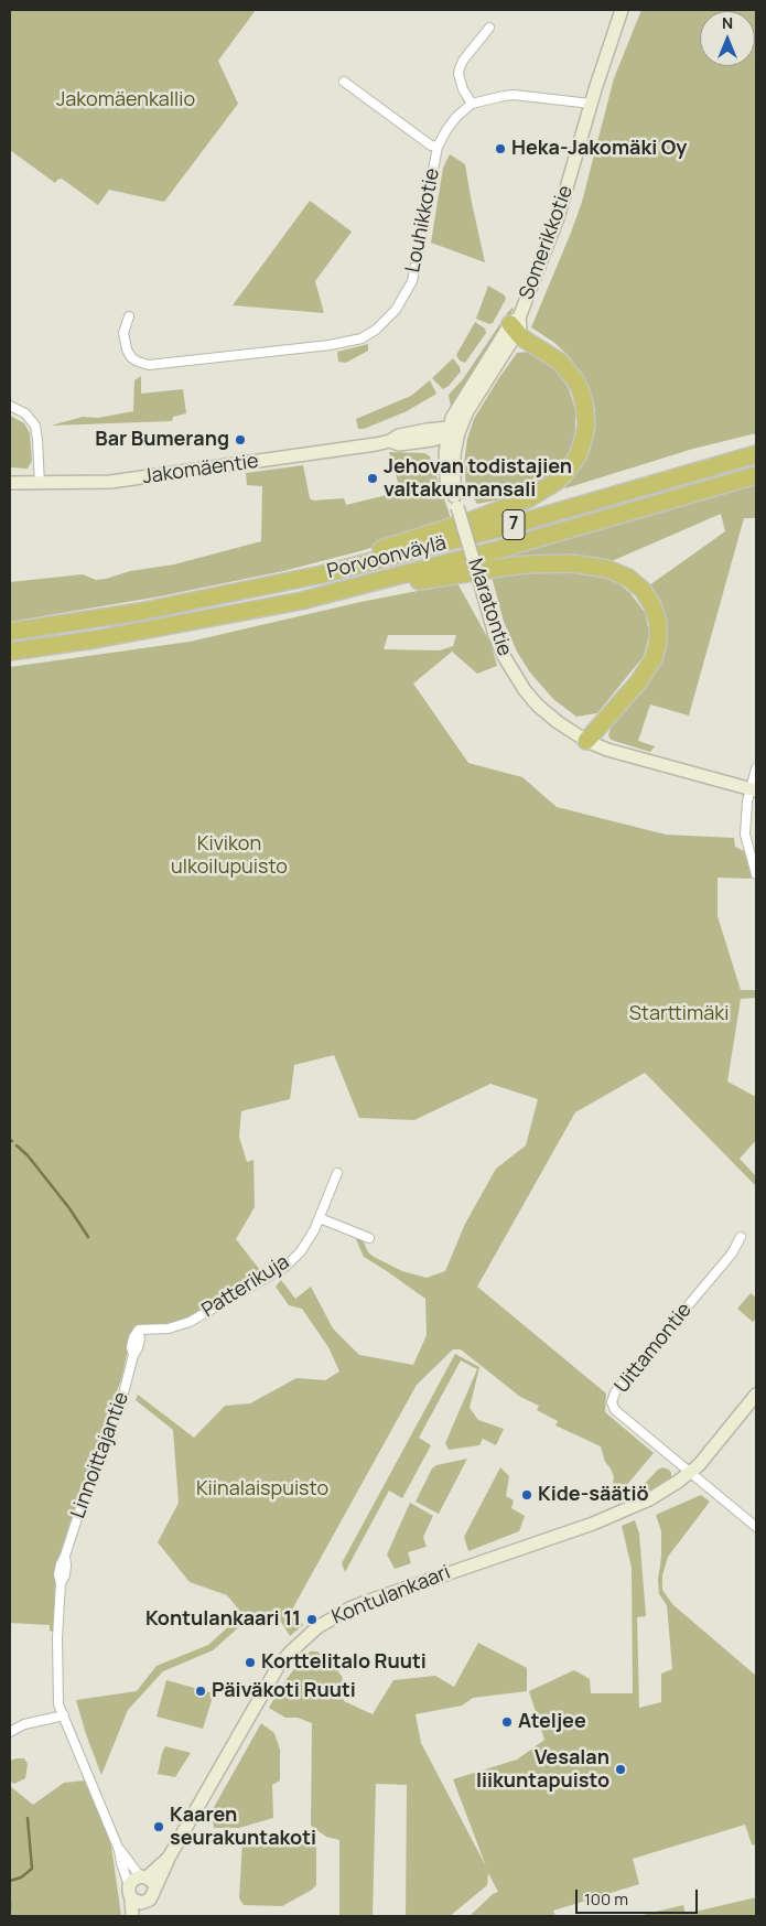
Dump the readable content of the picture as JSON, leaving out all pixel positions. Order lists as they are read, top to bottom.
{
  "streets": {
    "highway": ["7", "Porvoonväylä"],
    "main road": [
      "Somerikkotie",
      "Jakomäentie",
      "Maratontie",
      "Kontulankaari"
    ],
    "street": [
      "Louhikkotie",
      "Patterikuja",
      "Uittamontie",
      "Linnoittajantie"
    ]
  },
  "crossings": [
    ["Louhikkotie", "Somerikkotie"],
    ["Somerikkotie", "Jakomäentie"],
    ["Somerikkotie", "Maratontie"],
    ["Jakomäentie", "Maratontie"],
    ["Patterikuja", "Linnoittajantie"],
    ["Uittamontie", "Kontulankaari"],
    ["Linnoittajantie", "Kontulankaari"]
  ],
  "parks": [
    "Jakomäenkallio",
    "Kivikon ulkoilupuisto",
    "Starttimäki",
    "Kiinalaispuisto"
  ],
  "places": [
    "Heka-Jakomäki Oy",
    "Bar Bumerang",
    "Jehovan todistajien valtakunnansali",
    "Kide-säätiö",
    "Kontulankaari 11",
    "Korttelitalo Ruuti",
    "Päiväkoti Ruuti",
    "Ateljee",
    "Vesalan liikuntapuisto",
    "Kaaren seurakuntakoti"
  ],
  "scale_bar": "100 m",
  "north": "top"
}
